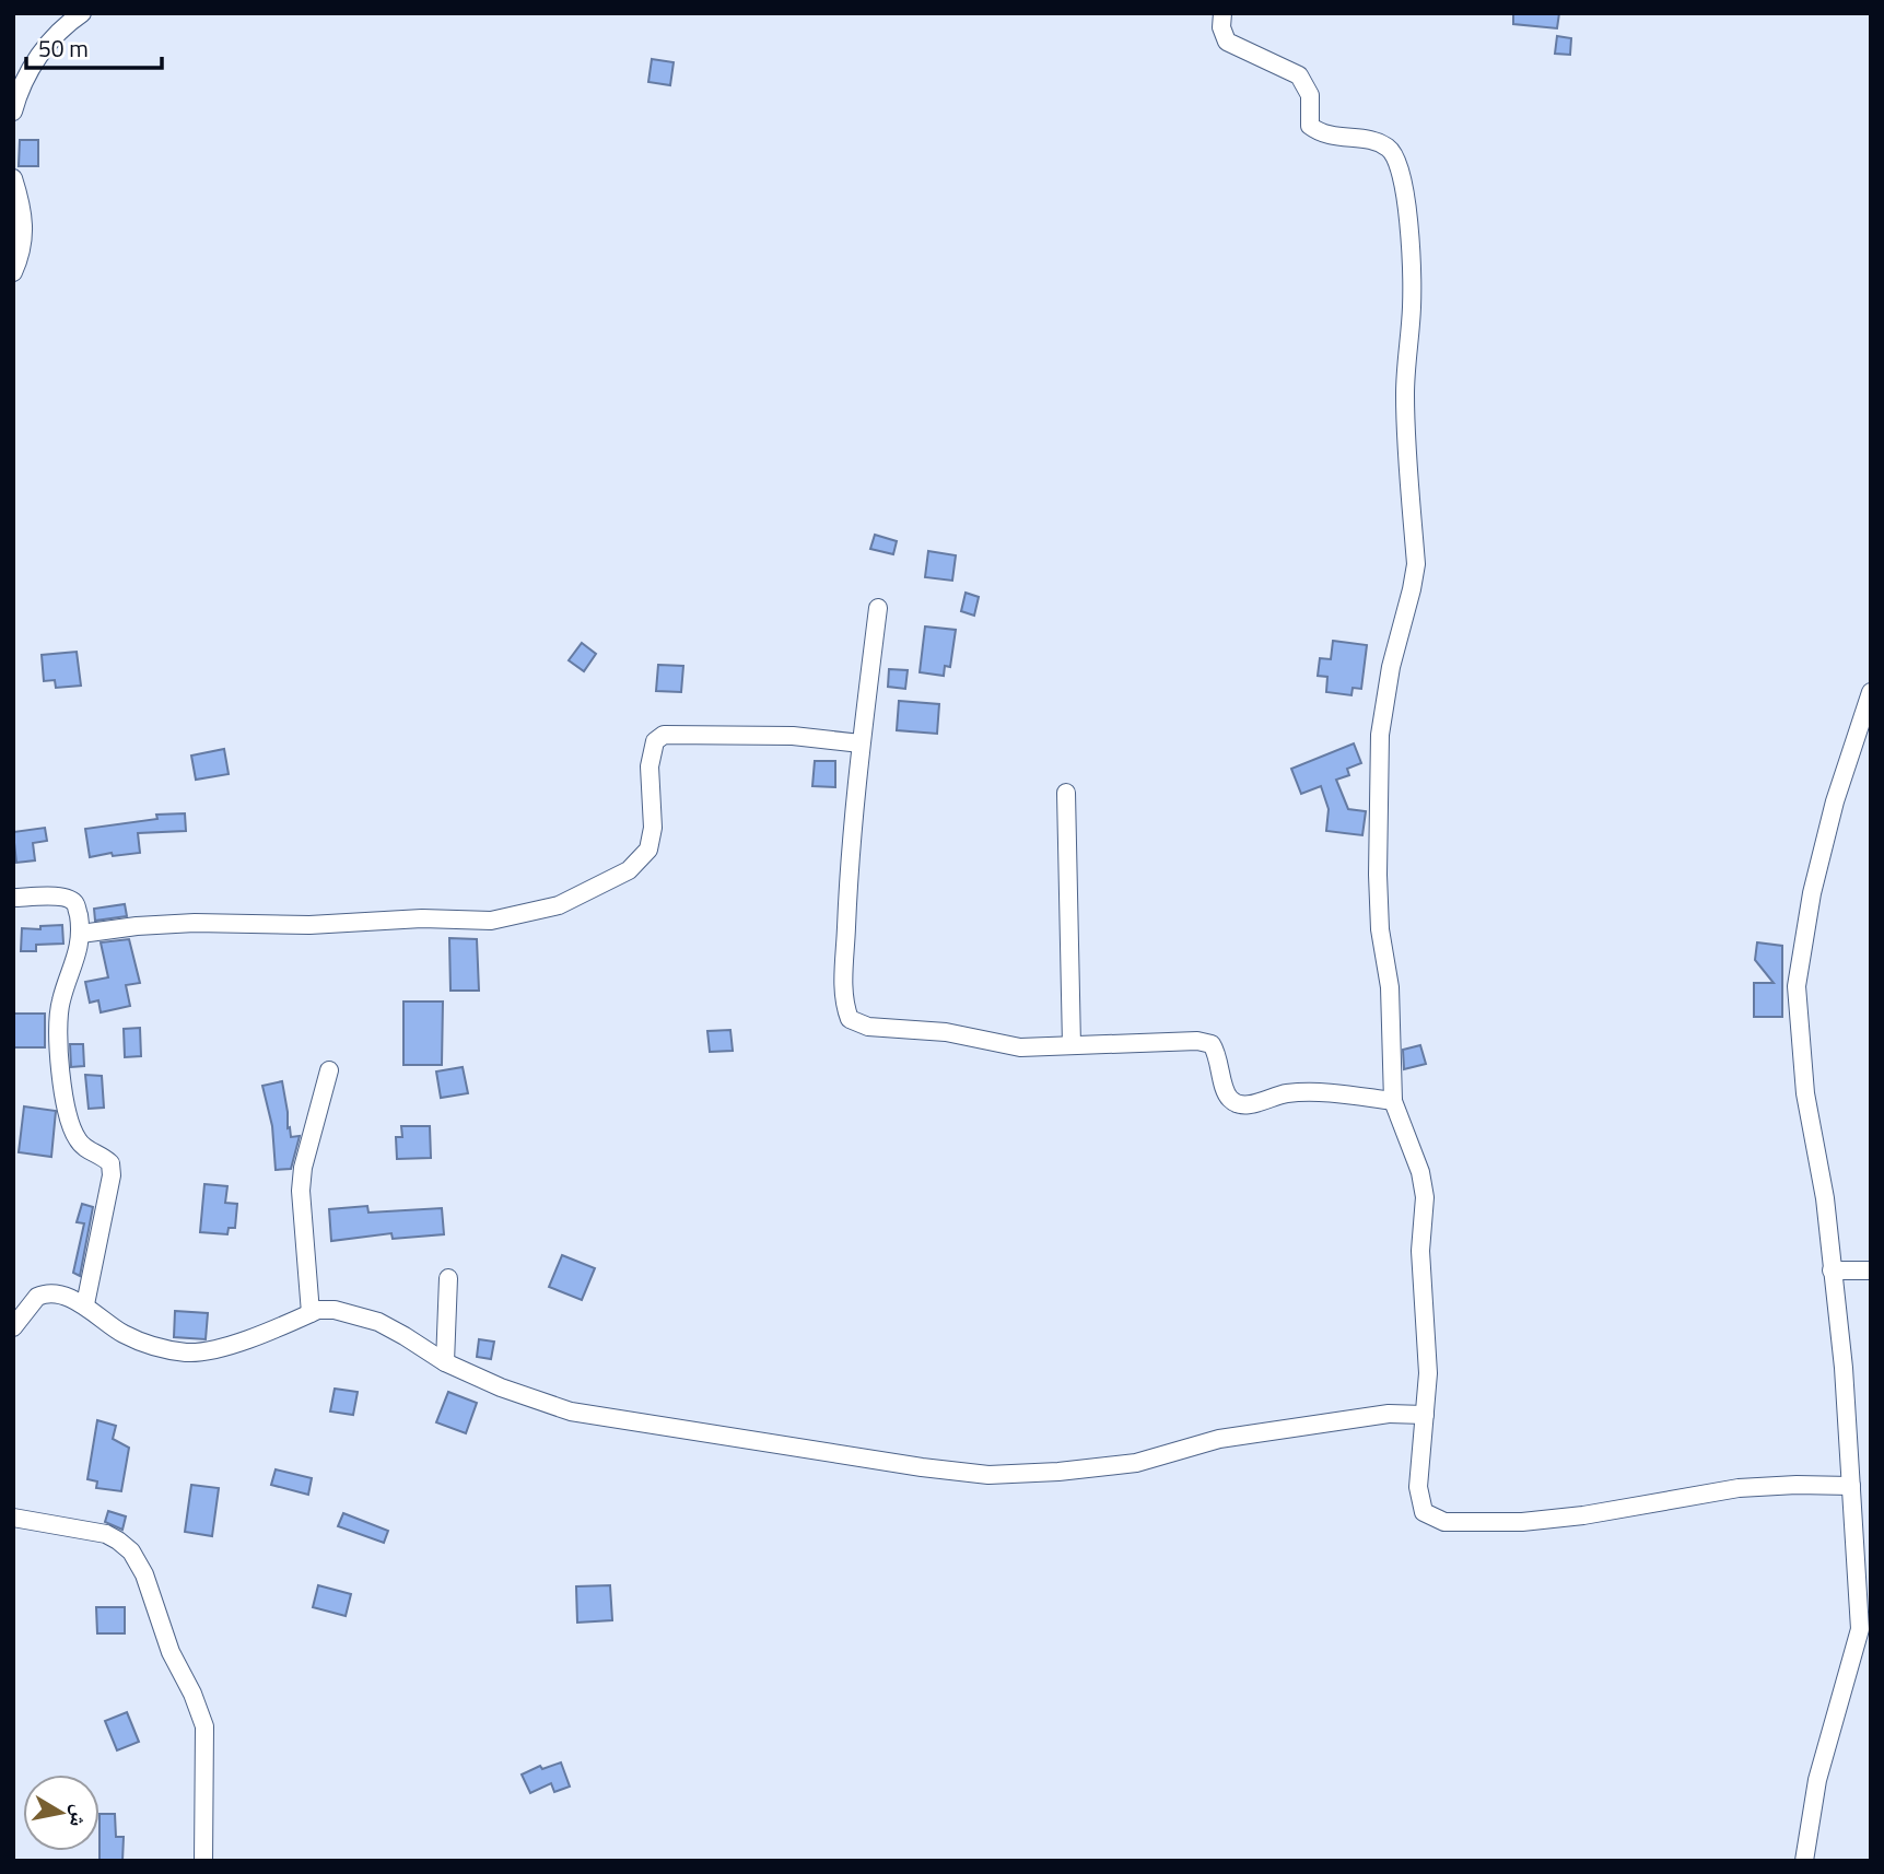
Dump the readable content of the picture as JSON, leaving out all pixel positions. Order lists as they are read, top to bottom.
{
  "scale_bar": "50 m",
  "north": "right"
}
